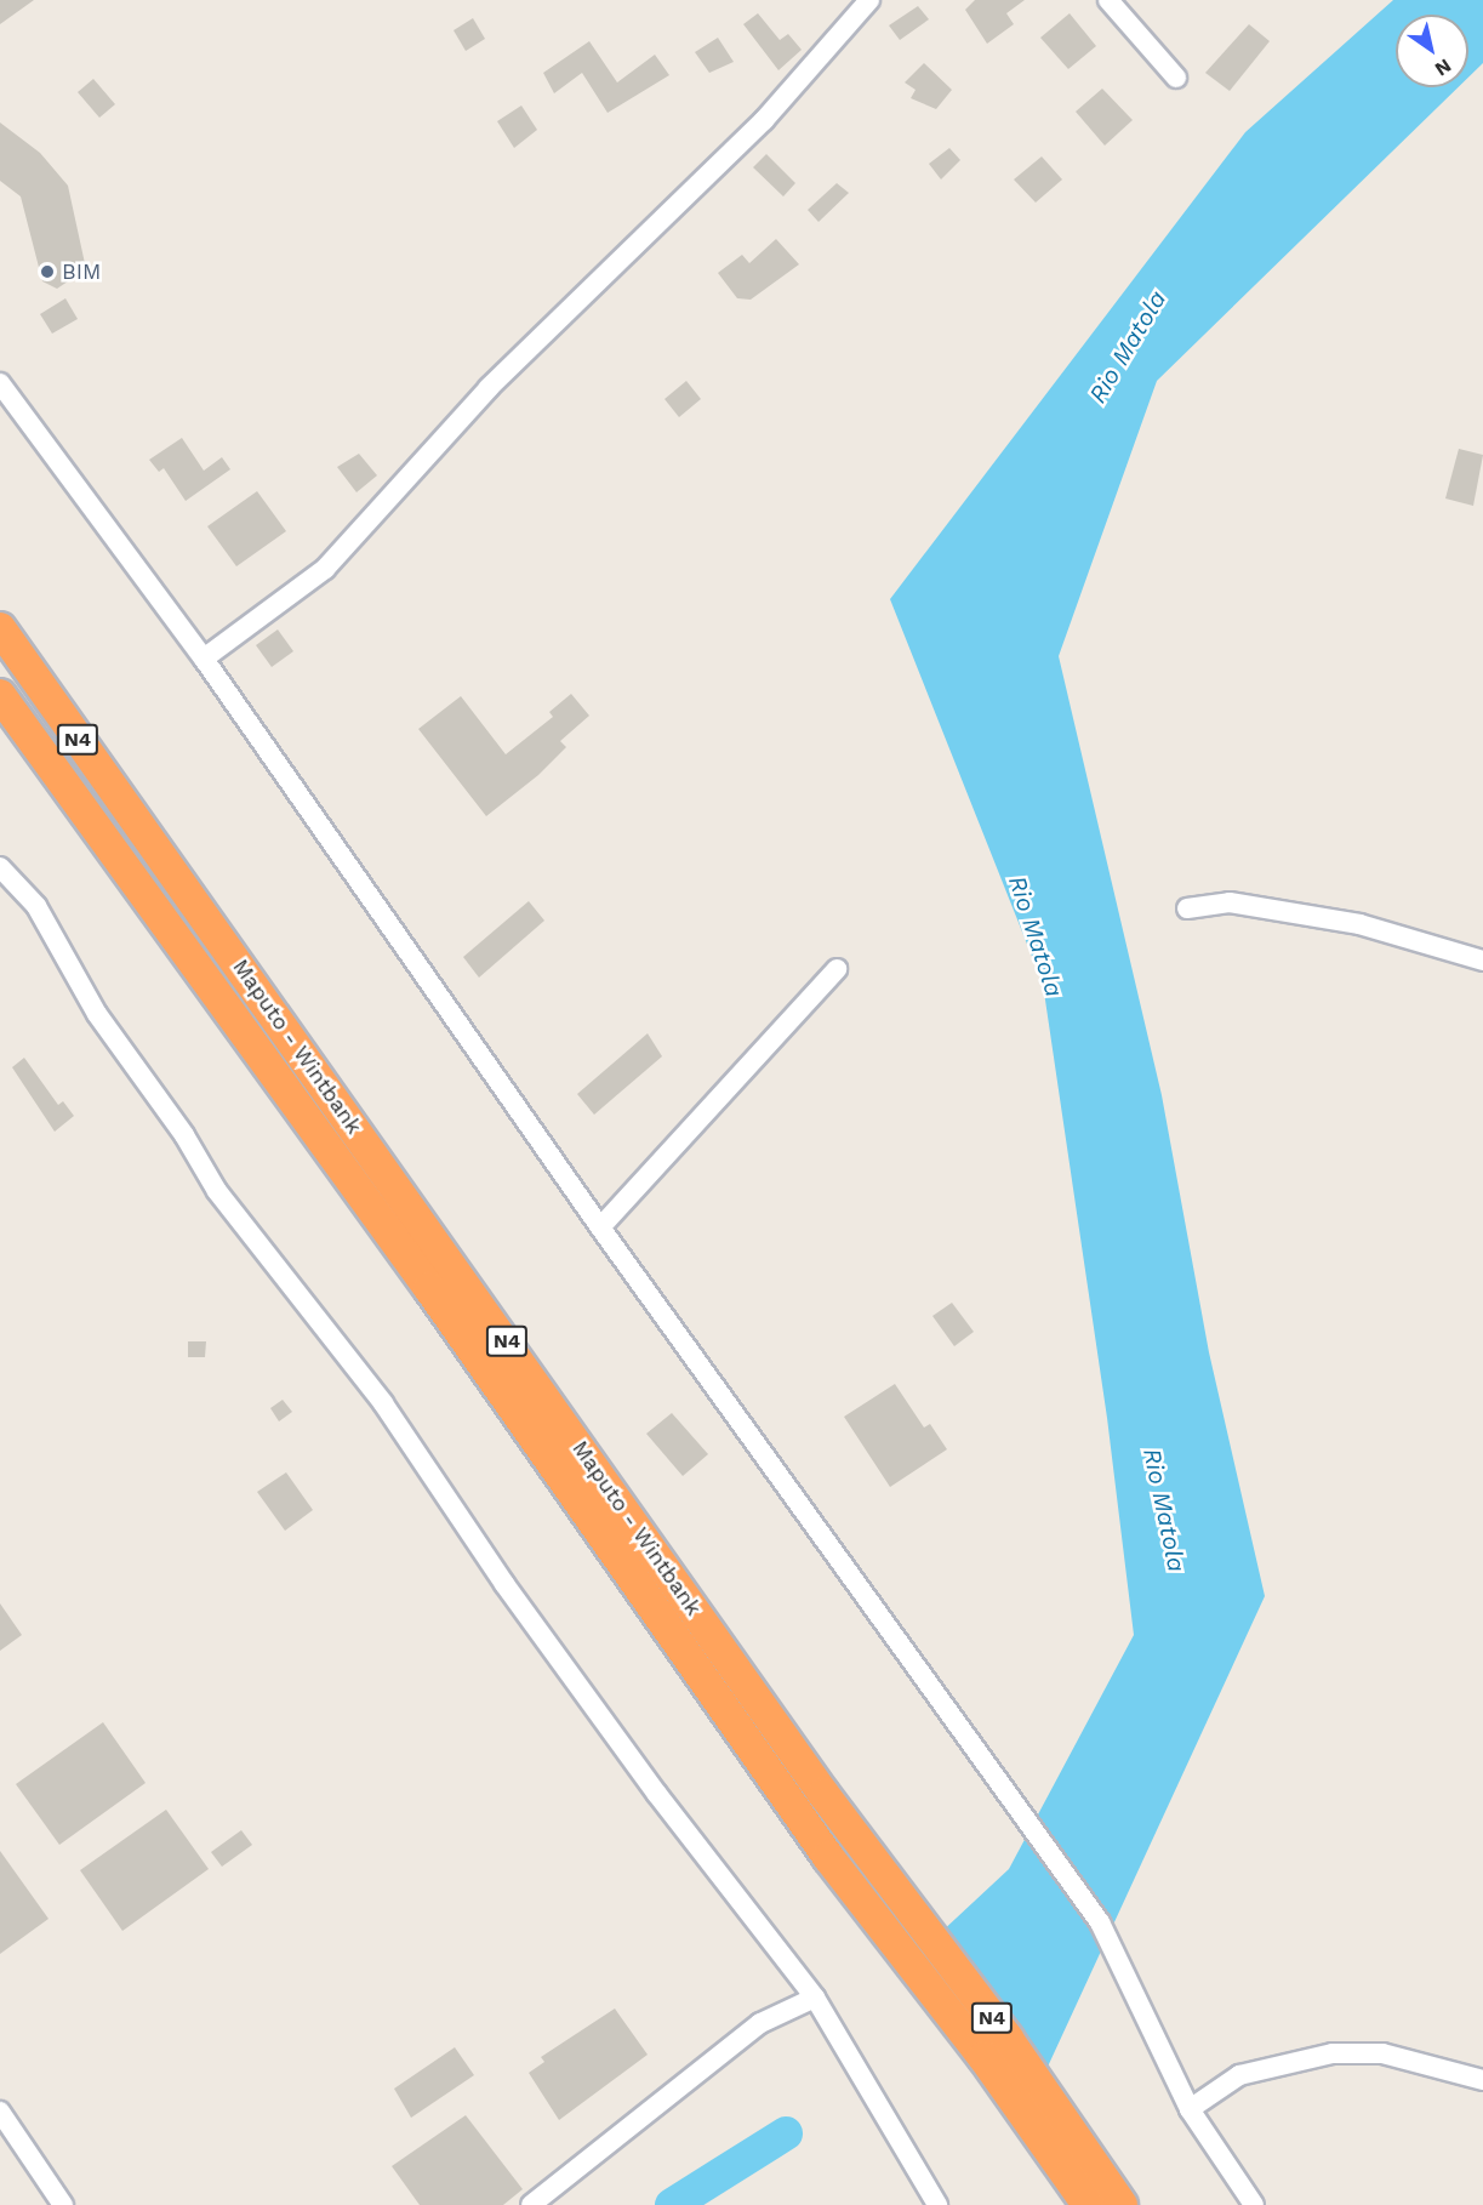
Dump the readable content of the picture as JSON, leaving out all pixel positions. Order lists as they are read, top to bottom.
{
  "streets": {
    "highway": ["N4", "Maputo - Wintbank"]
  },
  "water": ["Rio Matola"],
  "places": ["BIM"],
  "north": "bottom right"
}
